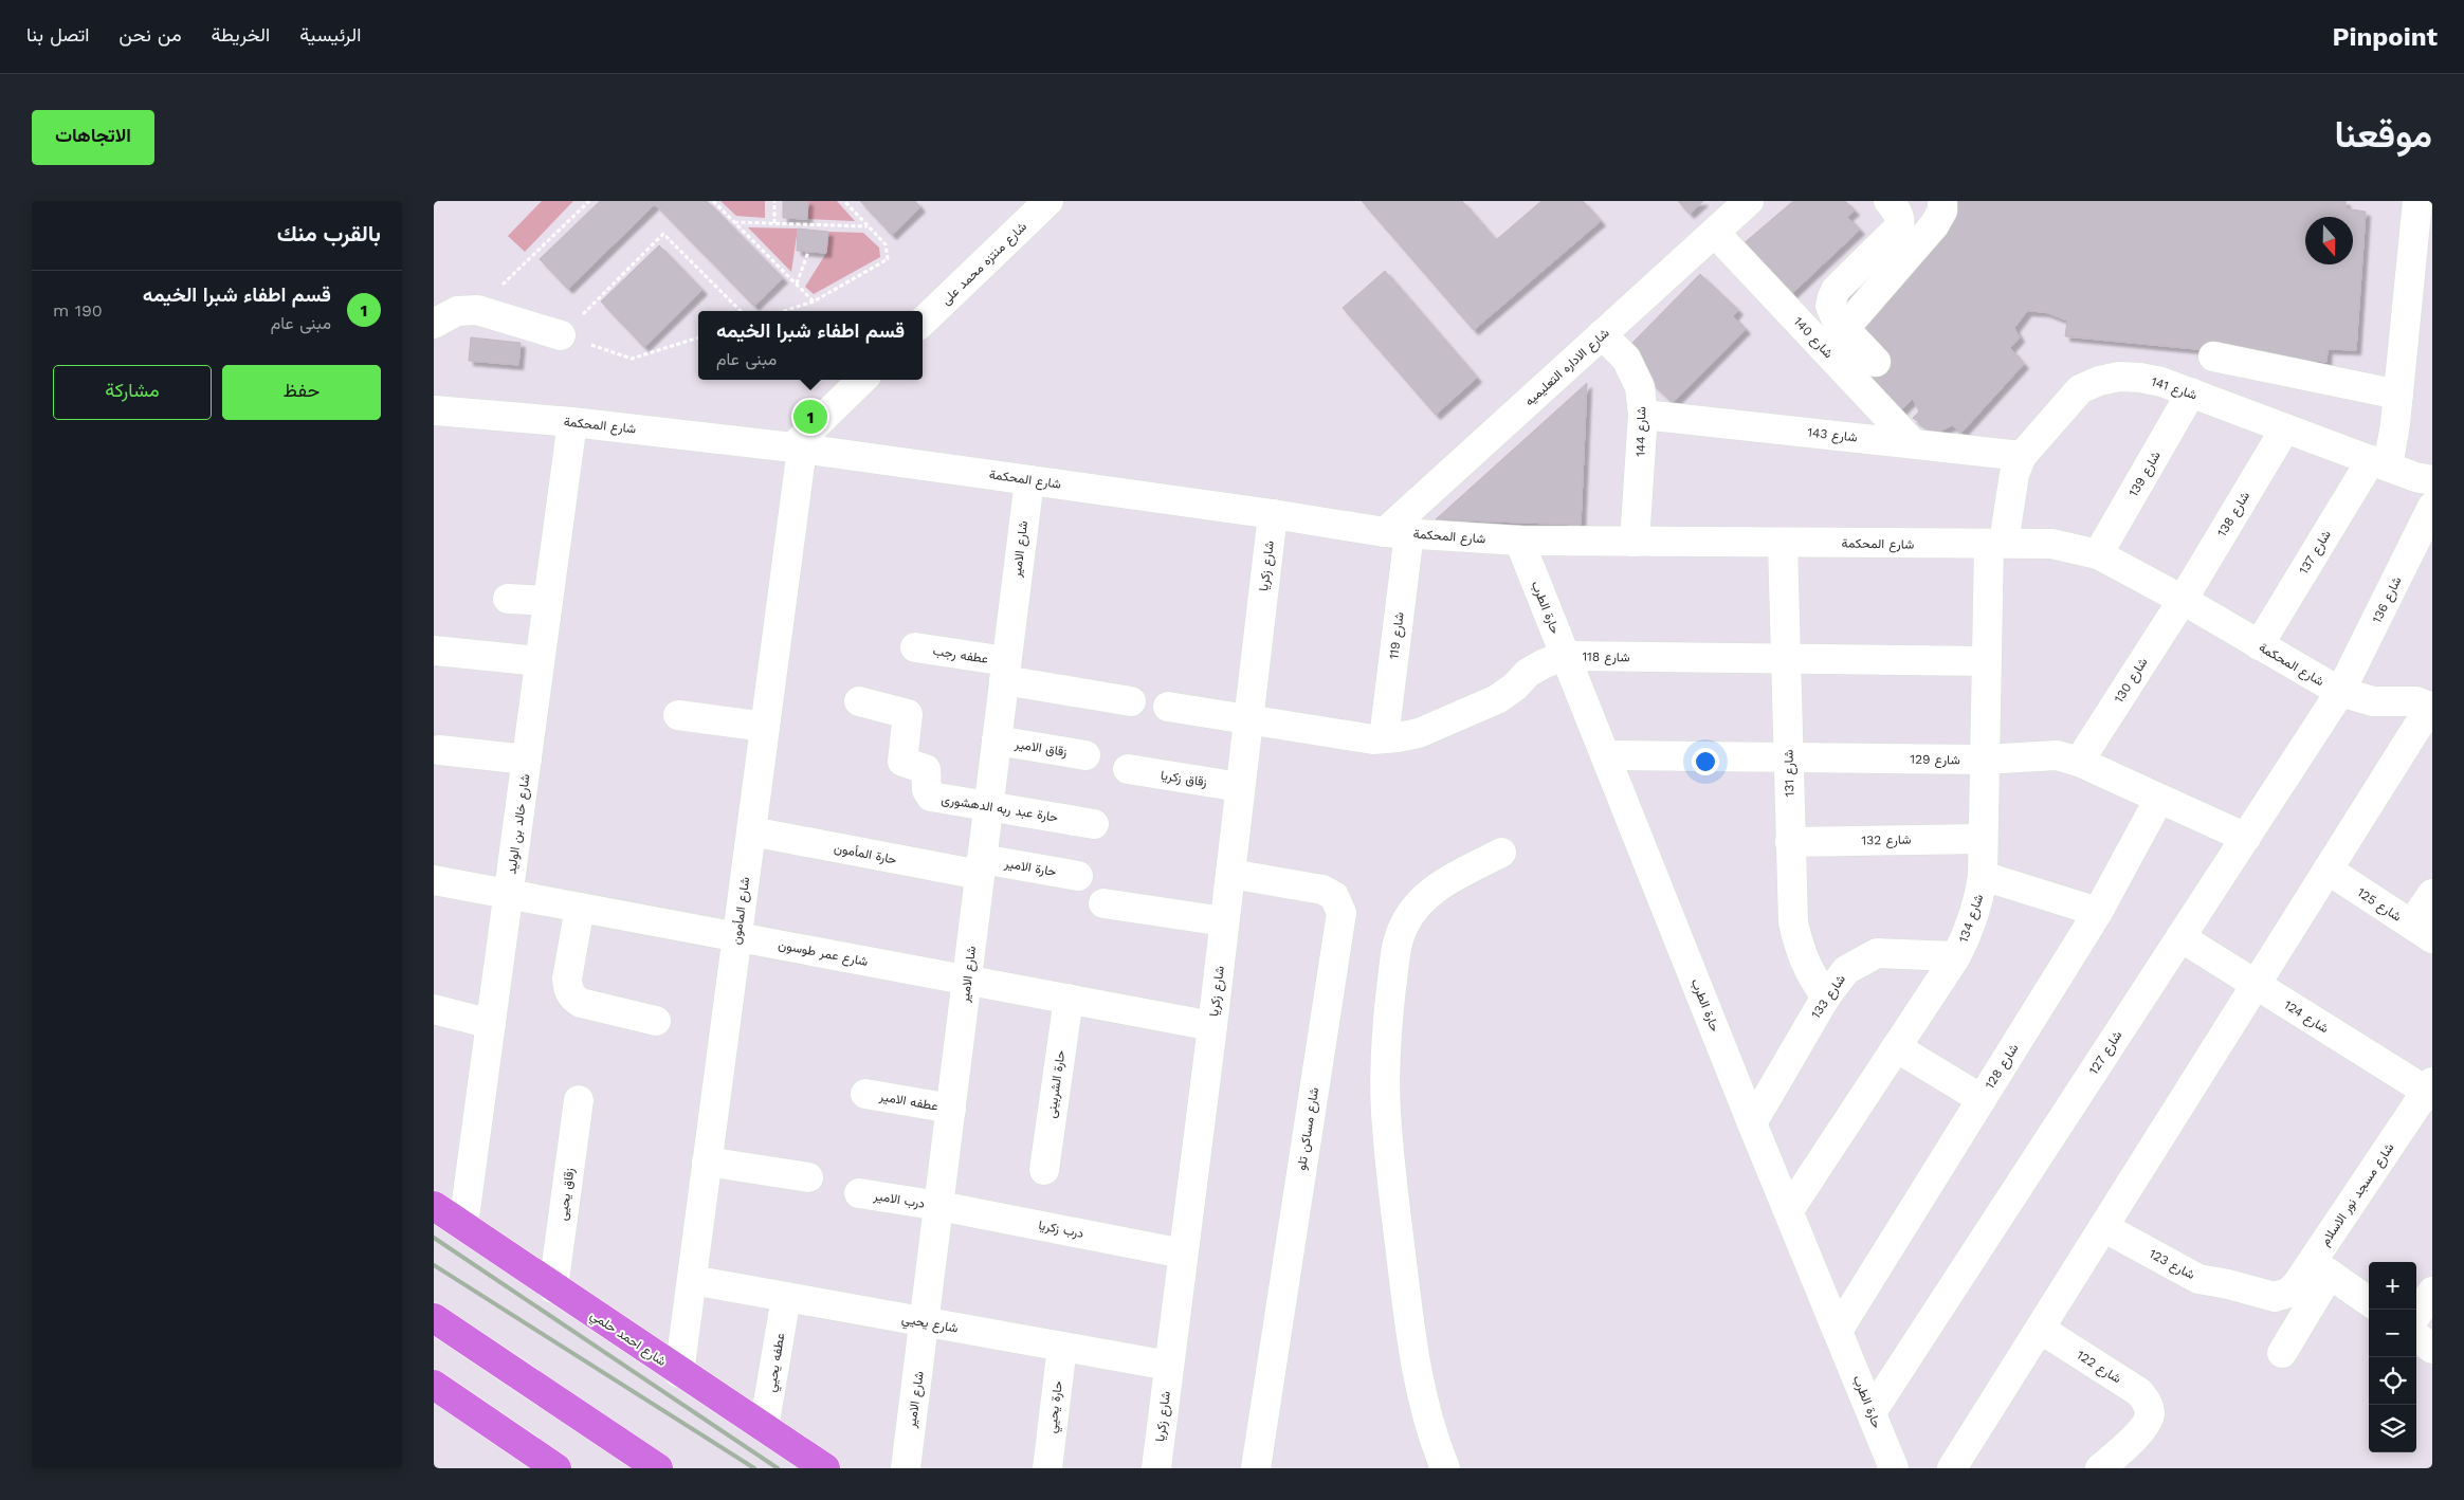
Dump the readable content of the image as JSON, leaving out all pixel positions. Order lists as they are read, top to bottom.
{
  "streets": {
    "main road": ["شارع احمد حلمي"],
    "street": [
      "شارع منتزه محمد على",
      "شارع 140",
      "شارع الاداره التعليميه",
      "شارع 141",
      "شارع المحكمة",
      "شارع 144",
      "شارع 143",
      "شارع 139",
      "شارع 138",
      "شارع الامير",
      "شارع 137",
      "شارع زكريا",
      "شارع 136",
      "حارة الطرب",
      "شارع 119",
      "عطفه رجب",
      "شارع 118",
      "شارع 130",
      "زقاق الامير",
      "شارع 129",
      "شارع 131",
      "زقاق زكريا",
      "حارة عبد ربه الدهشورى",
      "شارع خالد بن الوليد",
      "شارع 132",
      "حارة المأمون",
      "حارة الامير",
      "شارع 125",
      "شارع المأمون",
      "شارع 134",
      "شارع عمر طوسون",
      "شارع 133",
      "شارع 124",
      "شارع 127",
      "شارع 128",
      "حارة الشربينى",
      "عطفه الامير",
      "شارع مساكن تلو",
      "زقاق يحيى",
      "شارع مسجد نور الاسلام",
      "درب الامير",
      "درب زكريا",
      "شارع 123",
      "شارع يحيي",
      "عطفه يحيي",
      "شارع 122",
      "حارة يحيي"
    ]
  },
  "crossings": [
    ["شارع 140", "شارع الاداره التعليميه"],
    ["شارع 140", "شارع 143"],
    ["شارع الاداره التعليميه", "شارع المحكمة"],
    ["شارع الاداره التعليميه", "شارع 144"],
    ["شارع الاداره التعليميه", "شارع 119"],
    ["شارع 141", "شارع المحكمة"],
    ["شارع 141", "شارع 143"],
    ["شارع 141", "شارع 139"],
    ["شارع 141", "شارع 138"],
    ["شارع 141", "شارع 137"],
    ["شارع 141", "شارع 134"],
    ["شارع المحكمة", "شارع 144"],
    ["شارع المحكمة", "شارع 139"],
    ["شارع المحكمة", "شارع 138"],
    ["شارع المحكمة", "شارع الامير"],
    ["شارع المحكمة", "شارع 137"],
    ["شارع المحكمة", "شارع زكريا"],
    ["شارع المحكمة", "شارع 136"],
    ["شارع المحكمة", "حارة الطرب"],
    ["شارع المحكمة", "شارع 119"],
    ["شارع المحكمة", "شارع 130"],
    ["شارع المحكمة", "شارع 131"],
    ["شارع المحكمة", "شارع خالد بن الوليد"],
    ["شارع المحكمة", "شارع المأمون"],
    ["شارع المحكمة", "شارع 134"],
    ["شارع المحكمة", "شارع 127"],
    ["شارع 144", "شارع 143"],
    ["شارع 138", "شارع 130"],
    ["شارع الامير", "عطفه رجب"],
    ["شارع الامير", "زقاق الامير"],
    ["شارع الامير", "حارة عبد ربه الدهشورى"],
    ["شارع الامير", "حارة المأمون"],
    ["شارع الامير", "حارة الامير"],
    ["شارع الامير", "شارع عمر طوسون"],
    ["شارع الامير", "عطفه الامير"],
    ["شارع الامير", "درب الامير"],
    ["شارع الامير", "درب زكريا"],
    ["شارع الامير", "شارع يحيي"],
    ["شارع زكريا", "شارع 118"],
    ["شارع زكريا", "زقاق زكريا"],
    ["شارع زكريا", "شارع عمر طوسون"],
    ["شارع زكريا", "شارع مساكن تلو"],
    ["شارع زكريا", "درب زكريا"],
    ["شارع زكريا", "شارع يحيي"],
    ["شارع 136", "شارع 127"],
    ["حارة الطرب", "شارع 118"],
    ["حارة الطرب", "شارع 129"],
    ["حارة الطرب", "شارع 134"],
    ["حارة الطرب", "شارع 133"],
    ["حارة الطرب", "شارع 127"],
    ["حارة الطرب", "شارع 128"],
    ["شارع 119", "شارع 118"],
    ["شارع 118", "شارع 131"],
    ["شارع 118", "شارع 134"],
    ["شارع 130", "شارع 129"],
    ["شارع 129", "شارع 131"],
    ["شارع 129", "شارع 134"],
    ["شارع 129", "شارع 127"],
    ["شارع 129", "شارع 128"],
    ["شارع 131", "شارع 132"],
    ["شارع 131", "شارع 133"],
    ["شارع خالد بن الوليد", "شارع عمر طوسون"],
    ["شارع خالد بن الوليد", "شارع احمد حلمي"],
    ["شارع 132", "شارع 134"],
    ["حارة المأمون", "حارة الامير"],
    ["حارة المأمون", "شارع المأمون"],
    ["شارع المأمون", "شارع عمر طوسون"],
    ["شارع المأمون", "شارع يحيي"],
    ["شارع المأمون", "شارع احمد حلمي"],
    ["شارع 134", "شارع 133"],
    ["شارع عمر طوسون", "حارة الشربينى"],
    ["شارع 124", "شارع 127"],
    ["شارع 124", "شارع مسجد نور الاسلام"],
    ["زقاق يحيى", "شارع احمد حلمي"],
    ["شارع مسجد نور الاسلام", "شارع 123"],
    ["درب الامير", "درب زكريا"],
    ["شارع يحيي", "عطفه يحيي"],
    ["شارع يحيي", "حارة يحيي"],
    ["شارع احمد حلمي", "عطفه يحيي"]
  ],
  "north": "bottom",
  "page": {
    "header": "Pinpoint",
    "nav": [
      "الرئيسية",
      "الخريطة",
      "من نحن",
      "اتصل بنا"
    ],
    "title": "موقعنا",
    "buttons": [
      "الاتجاهات",
      ["حفظ", "مشاركة"]
    ],
    "heading": "بالقرب منك",
    "list": [
      {
        "mark": "1",
        "name": "قسم اطفاء شبرا الخيمه",
        "note": "مبنى عام",
        "value": "190 m"
      }
    ],
    "popup": ["قسم اطفاء شبرا الخيمه", "مبنى عام"],
    "pins": "1",
    "map_buttons": ["+", "−"]
  }
}
